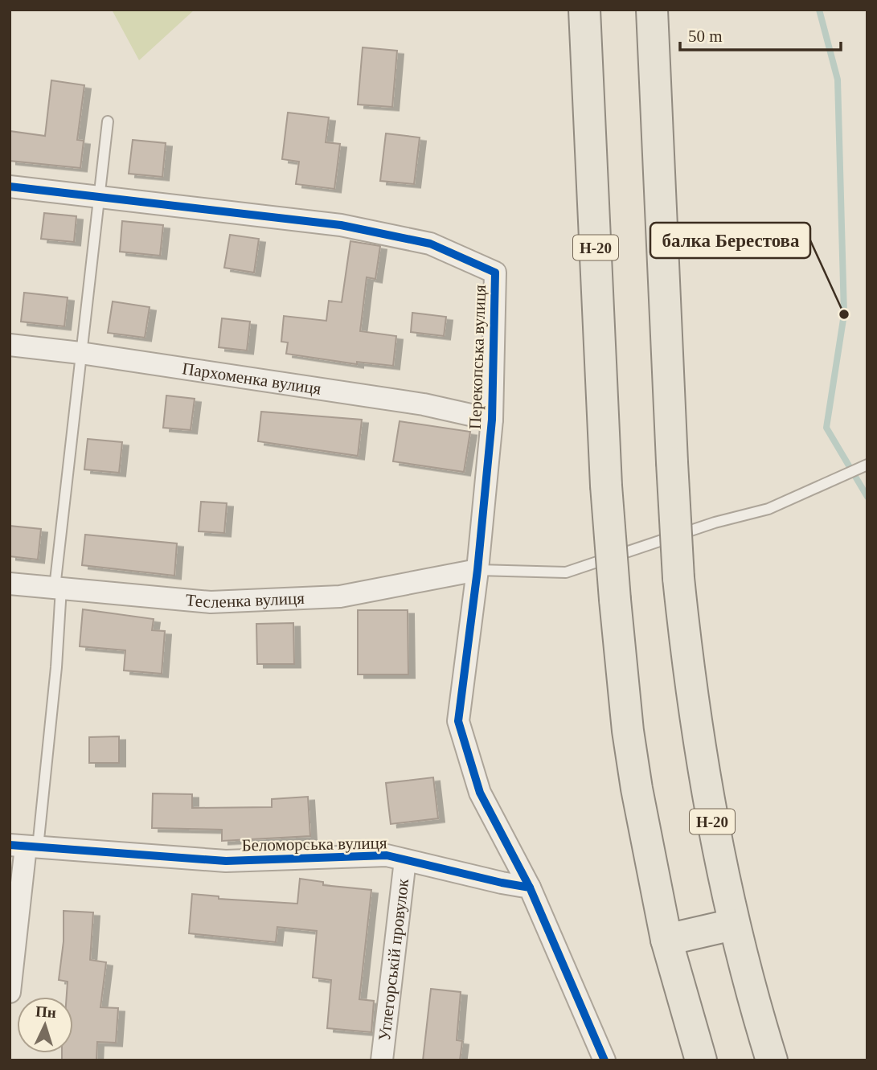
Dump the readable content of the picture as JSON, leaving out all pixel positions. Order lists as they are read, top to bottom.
{
  "streets": {
    "main road": ["Н-20"],
    "street": [
      "Перекопська вулиця",
      "Пархоменка вулиця",
      "Тесленка вулиця",
      "Беломорська вулиця",
      "Углегорськiй провулок"
    ]
  },
  "crossings": [
    ["Перекопська вулиця", "Пархоменка вулиця"],
    ["Перекопська вулиця", "Тесленка вулиця"],
    ["Перекопська вулиця", "Беломорська вулиця"],
    ["Беломорська вулиця", "Углегорськiй провулок"]
  ],
  "places": ["балка Берестова"],
  "scale_bar": "50 m",
  "north": "top"
}
